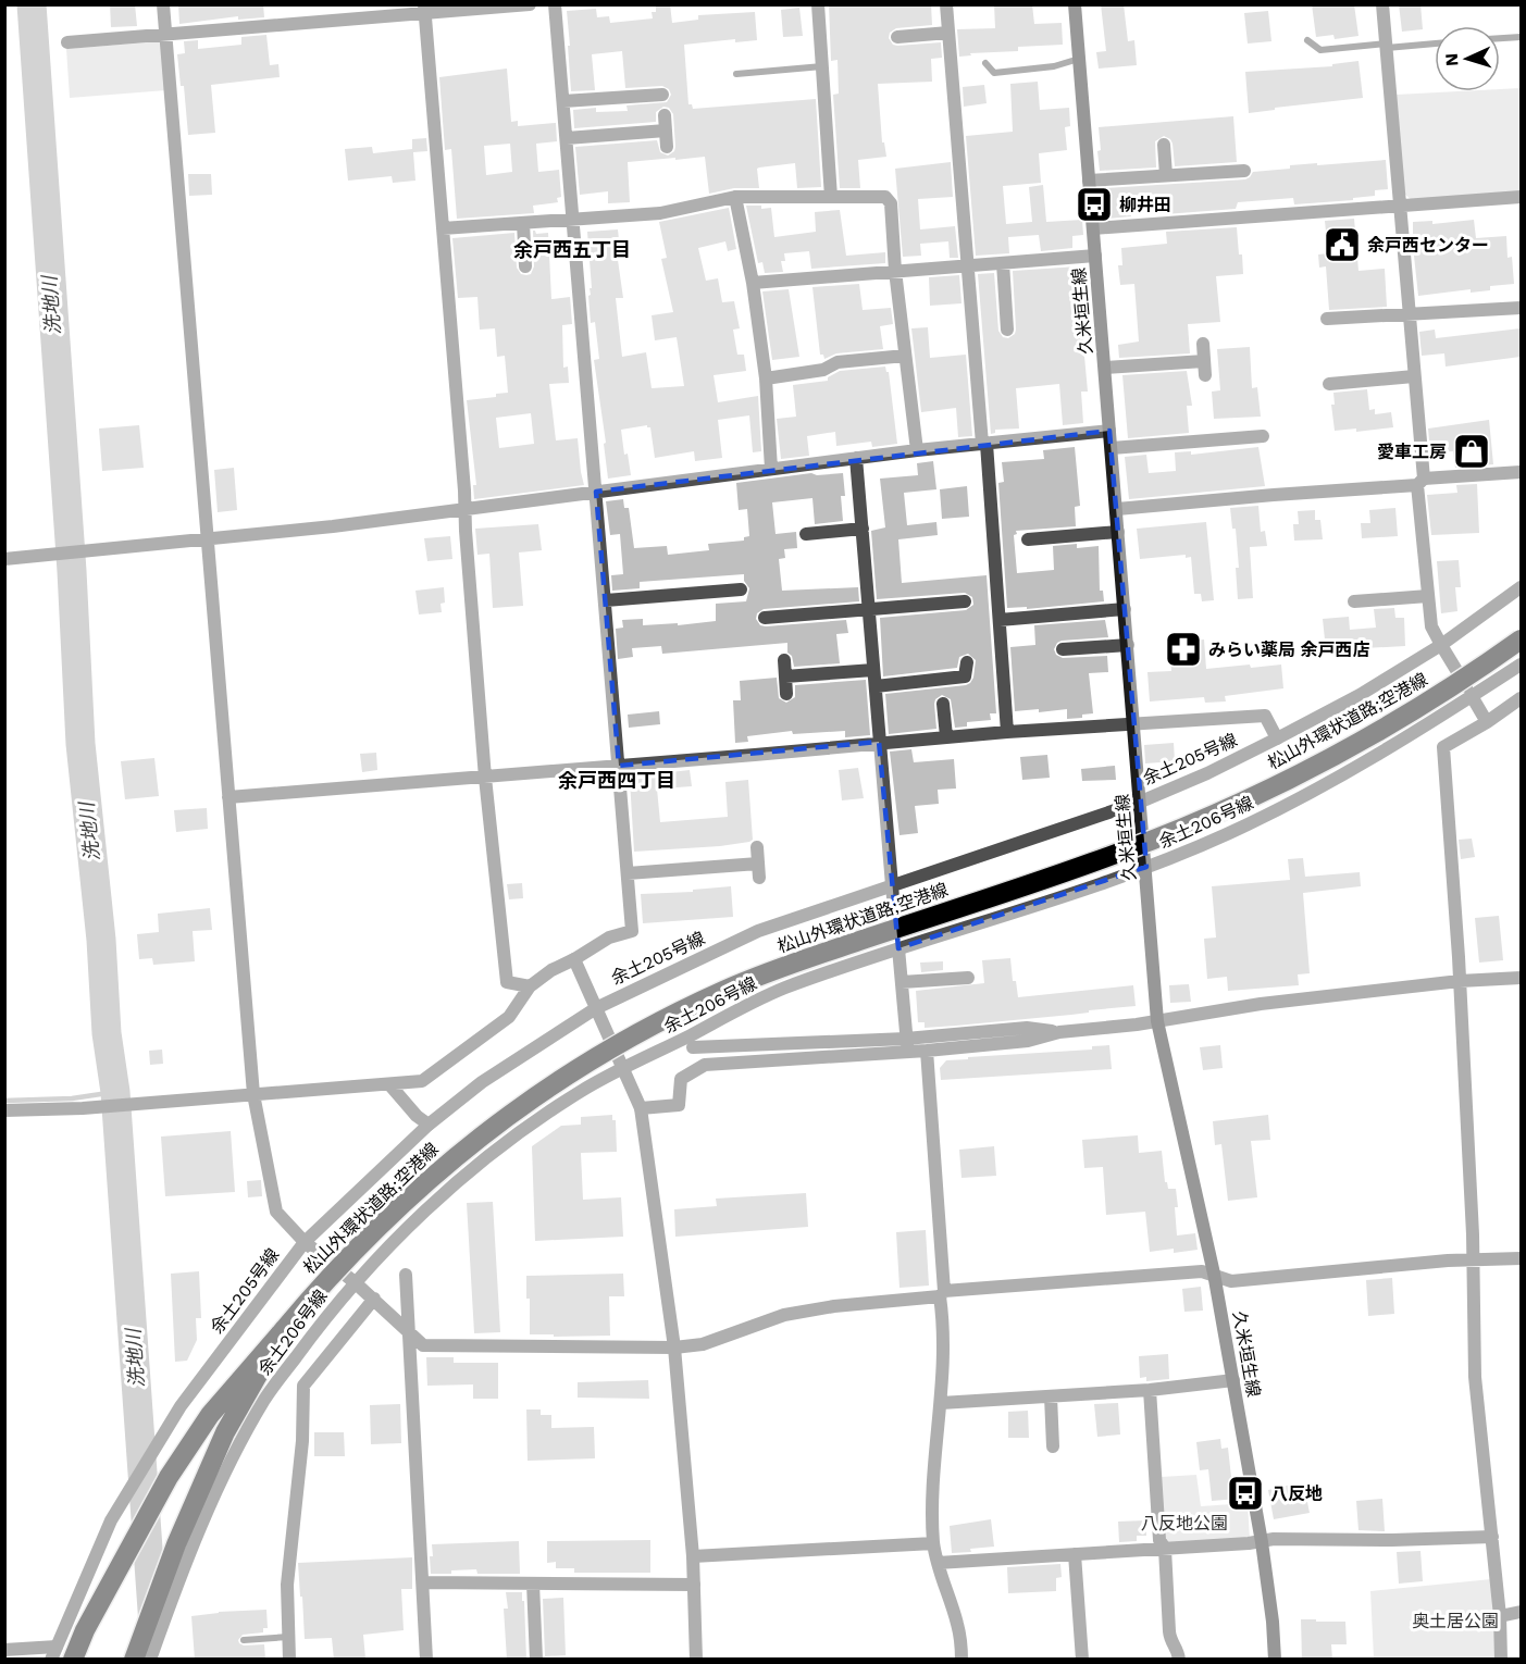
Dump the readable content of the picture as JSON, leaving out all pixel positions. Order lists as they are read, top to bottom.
{
  "streets": {
    "highway": ["松山外環状道路;空港線"],
    "main road": ["久米垣生線"],
    "street": ["余土205号線", "余土206号線"]
  },
  "crossings": [
    ["久米垣生線", "余土205号線"],
    ["久米垣生線", "余土206号線"]
  ],
  "districts": ["余戸西五丁目", "余戸西四丁目"],
  "water": ["洗地川"],
  "parks": ["八反地公園", "奥土居公園"],
  "places": {
    "bus stop": ["柳井田", "八反地"],
    "public building": ["余戸西センター"],
    "shop": ["愛車工房"],
    "pharmacy": ["みらい薬局 余戸西店"]
  },
  "north": "left"
}
